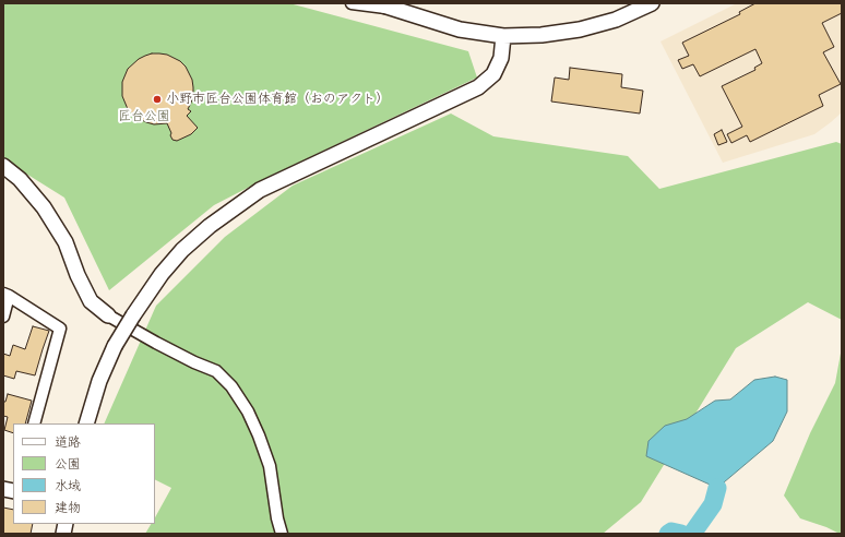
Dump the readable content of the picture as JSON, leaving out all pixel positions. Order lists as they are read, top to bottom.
{
  "parks": ["匠台公園"],
  "places": ["小野市匠台公園体育館（おのアクト）"],
  "legend": [
    "道路",
    "公園",
    "水域",
    "建物"
  ]
}
